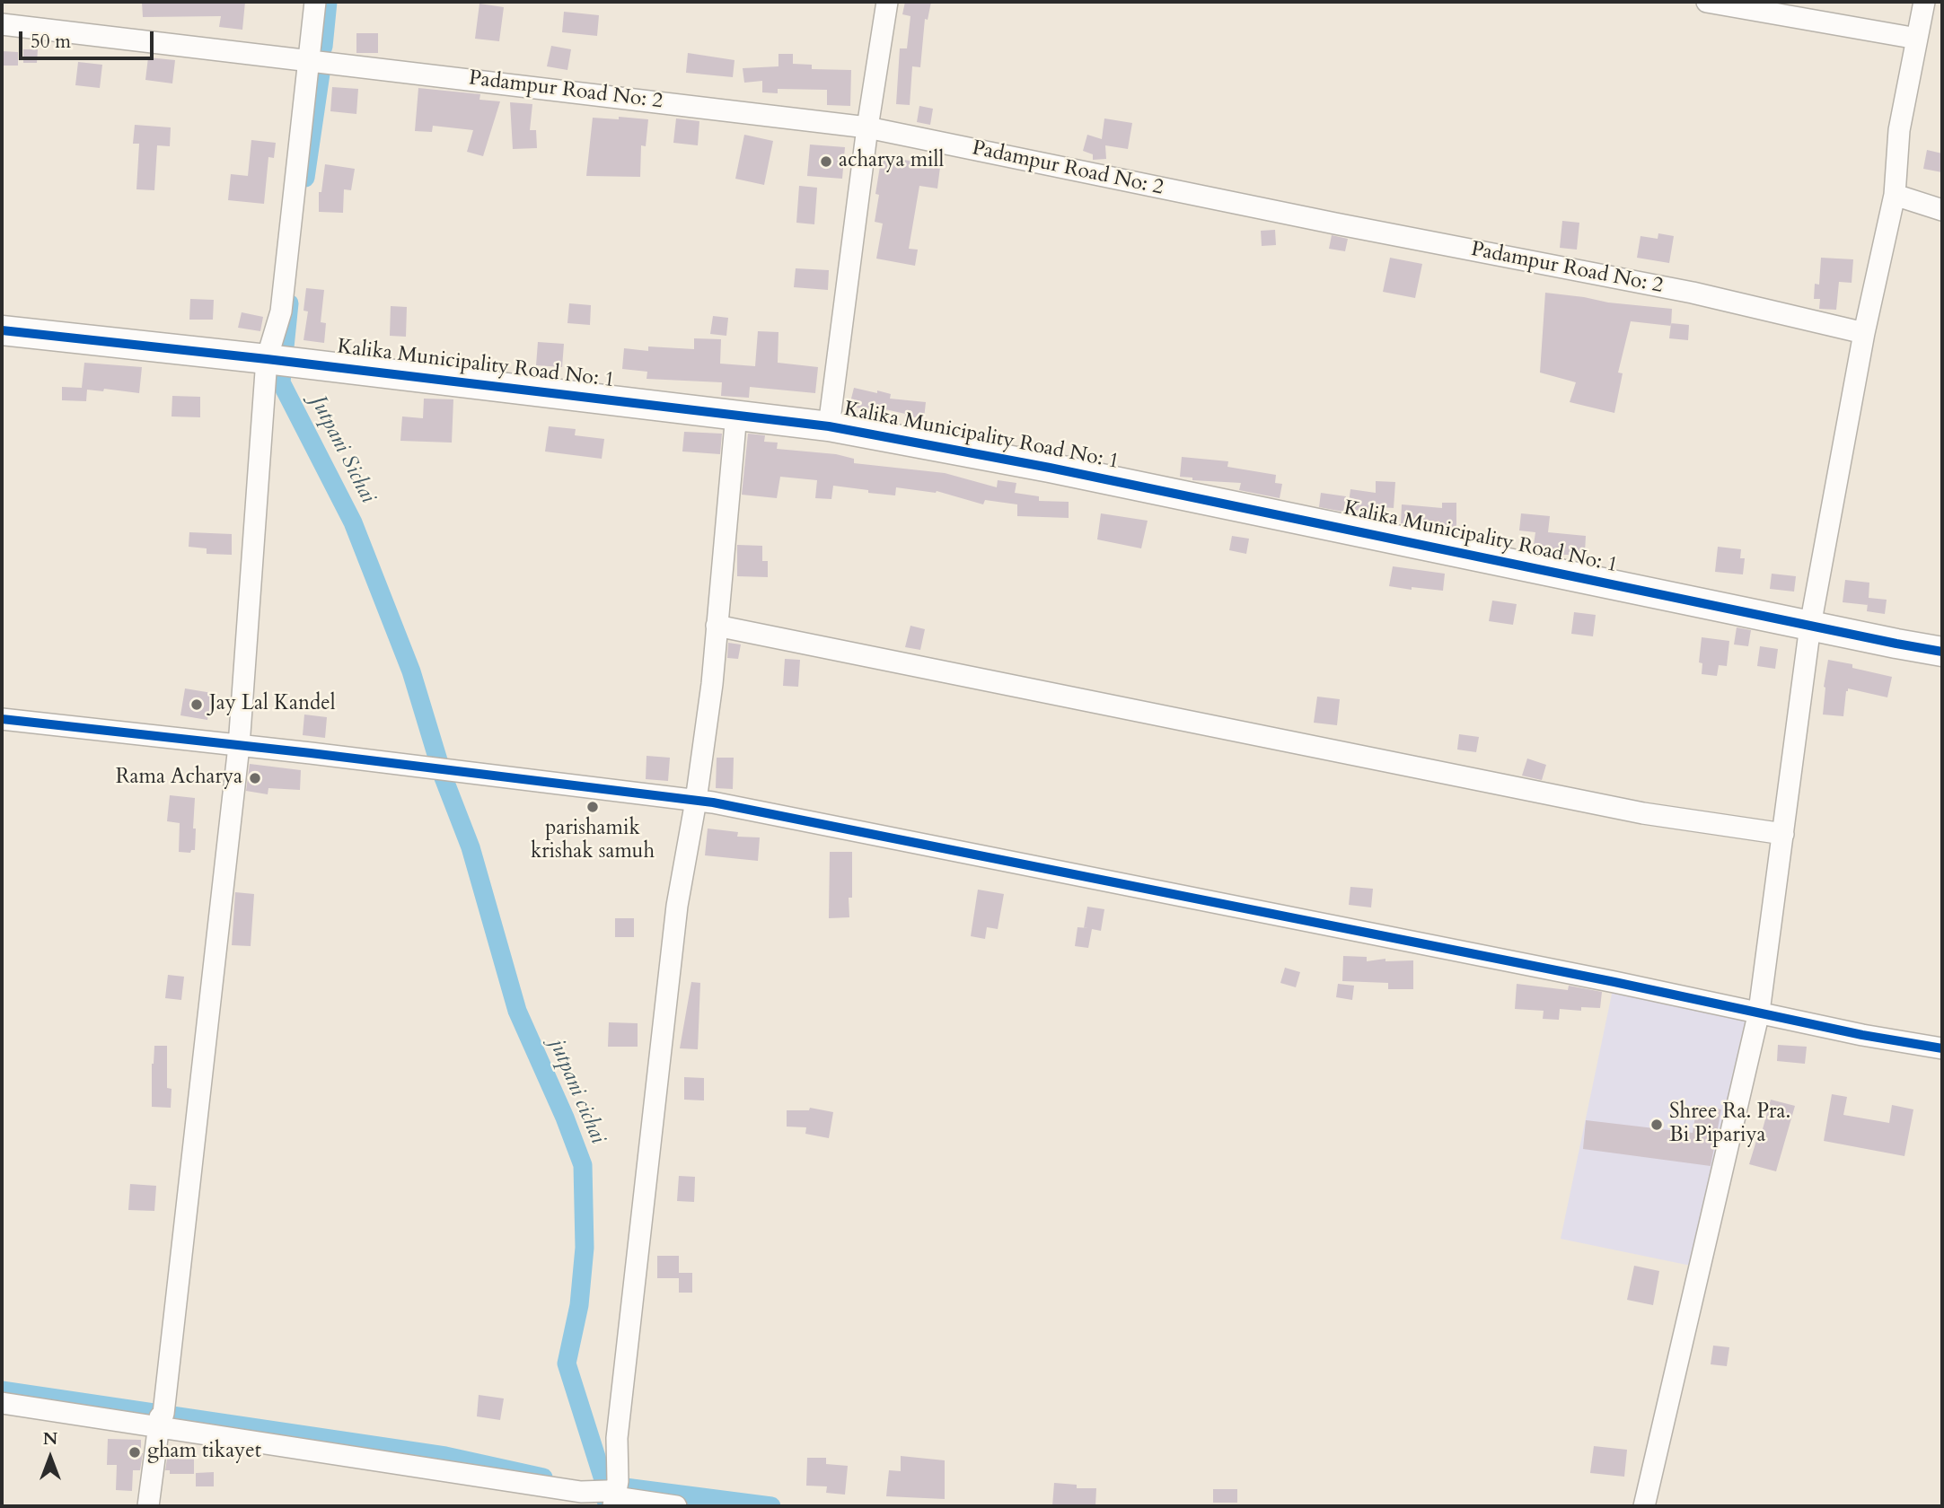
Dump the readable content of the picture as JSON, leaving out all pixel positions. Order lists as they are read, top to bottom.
{
  "streets": {
    "street": ["Padampur Road No: 2", "Kalika Municipality Road No: 1"]
  },
  "water": ["Jutpani Sichai", "jutpani cichai"],
  "places": [
    "acharya mill",
    "Jay Lal Kandel",
    "Rama Acharya",
    "parishamik krishak samuh",
    "Shree Ra. Pra. Bi Pipariya",
    "gham tikayet"
  ],
  "scale_bar": "50 m",
  "north": "top"
}
